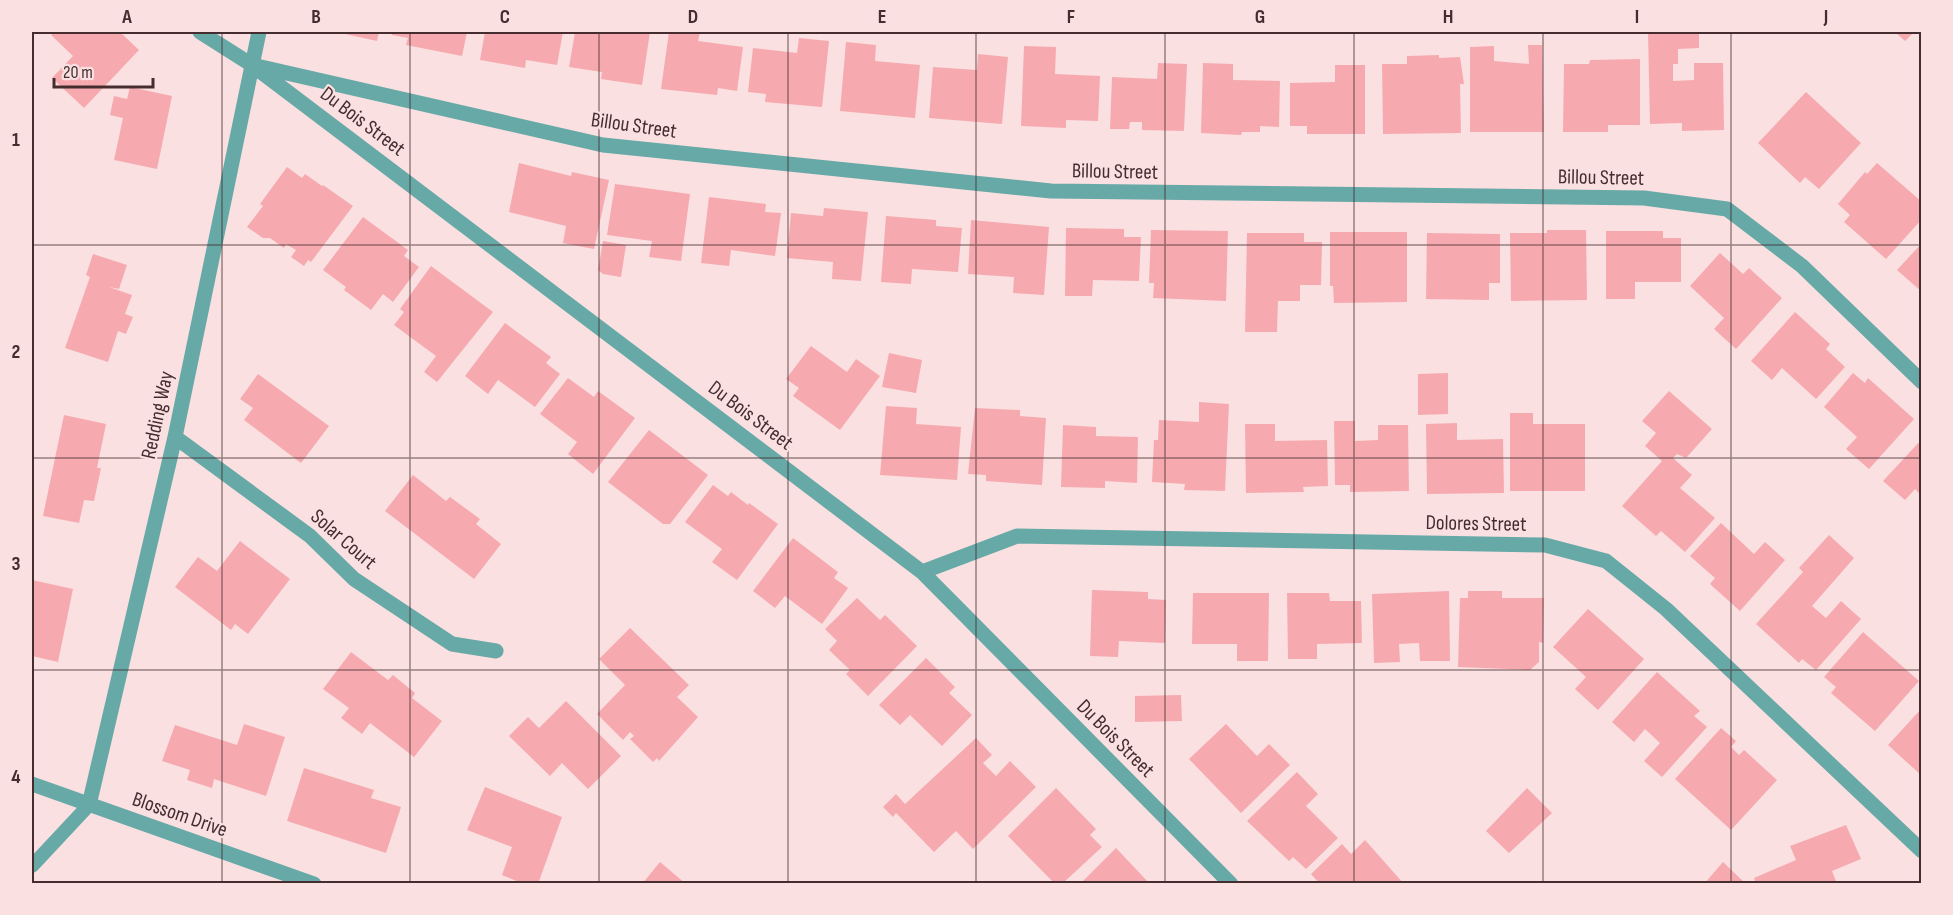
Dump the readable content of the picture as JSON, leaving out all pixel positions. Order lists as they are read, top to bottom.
{
  "streets": {
    "street": [
      "Du Bois Street",
      "Billou Street",
      "Redding Way",
      "Dolores Street",
      "Solar Court",
      "Blossom Drive"
    ]
  },
  "crossings": [
    ["Du Bois Street", "Billou Street"],
    ["Du Bois Street", "Redding Way"],
    ["Du Bois Street", "Dolores Street"],
    ["Billou Street", "Redding Way"],
    ["Redding Way", "Solar Court"],
    ["Redding Way", "Blossom Drive"]
  ],
  "scale_bar": "20 m",
  "grid": {
    "columns": [
      "A",
      "B",
      "C",
      "D",
      "E",
      "F",
      "G",
      "H",
      "I",
      "J"
    ],
    "rows": [
      "1",
      "2",
      "3",
      "4"
    ]
  }
}
